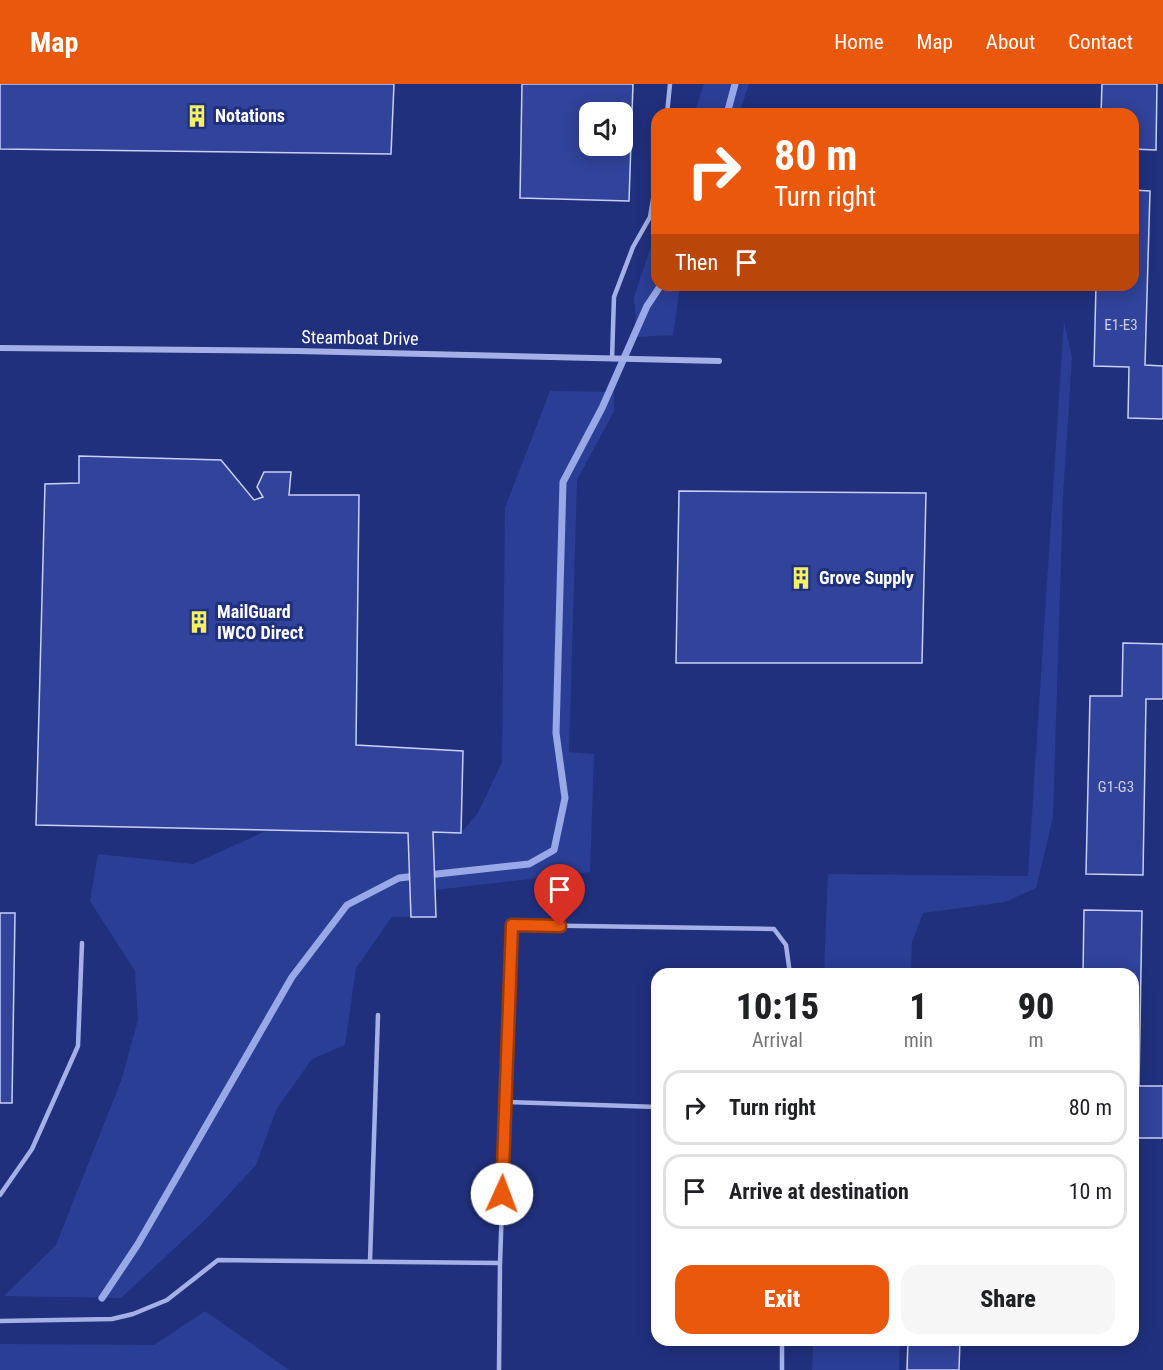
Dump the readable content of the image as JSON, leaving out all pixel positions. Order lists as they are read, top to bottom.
{
  "streets": {
    "street": ["Steamboat Drive"]
  },
  "places": {
    "building": ["Notations", "Grove Supply", "MailGuard IWCO Direct"]
  },
  "house_numbers": ["E1-E3", "G1-G3"],
  "page": {
    "header": "Map",
    "nav": [
      "Home",
      "Map",
      "About",
      "Contact"
    ],
    "turn": ["80 m", "Turn right"],
    "then": "Then",
    "eta": [
      "10:15",
      "Arrival",
      "1",
      "min",
      "90",
      "m"
    ],
    "list": [
      {
        "name": "Turn right",
        "value": "80 m"
      },
      {
        "name": "Arrive at destination",
        "value": "10 m"
      }
    ],
    "buttons": ["Exit", "Share"]
  }
}
